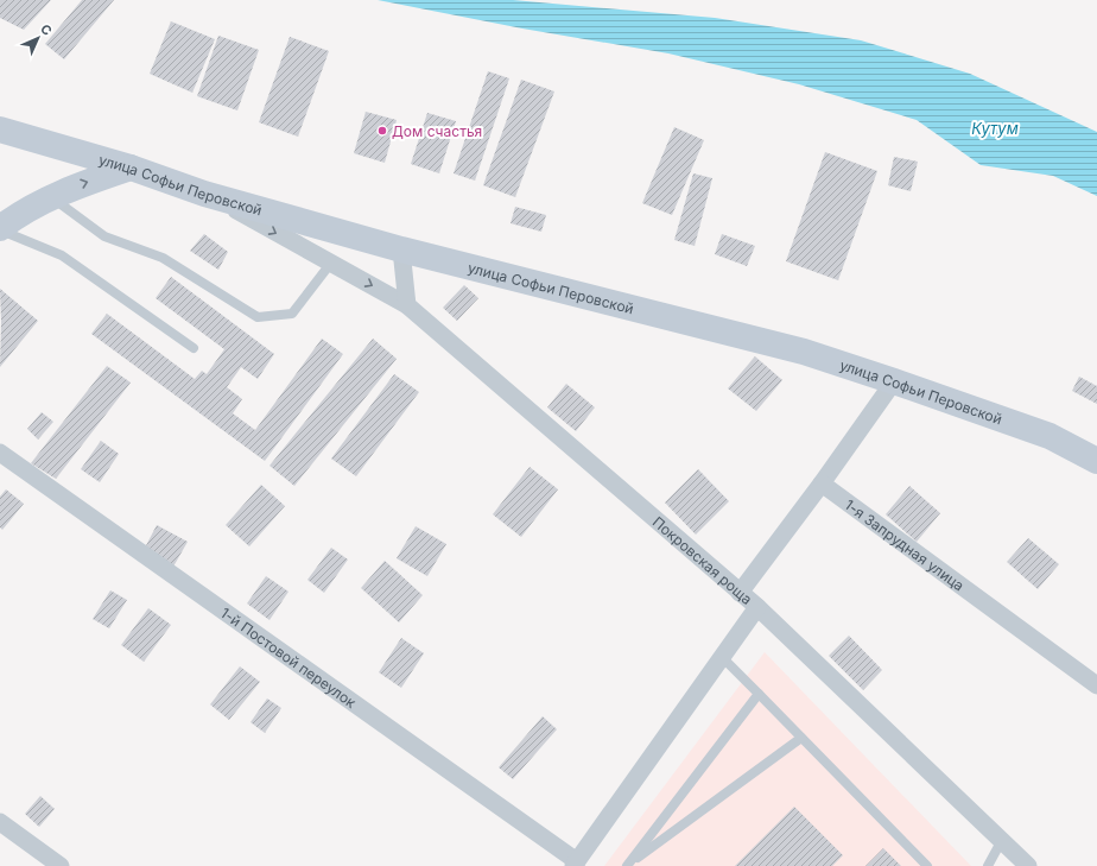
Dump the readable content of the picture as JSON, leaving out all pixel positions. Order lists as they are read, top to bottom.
{
  "streets": {
    "main road": ["улица Софьи Перовской"],
    "street": ["1-я Запрудная улица", "Покровская роща", "1-й Постовой переулок"]
  },
  "crossings": [
    ["улица Софьи Перовской", "Покровская роща"]
  ],
  "water": ["Кутум"],
  "places": ["Дом счастья"],
  "north": "top right"
}
